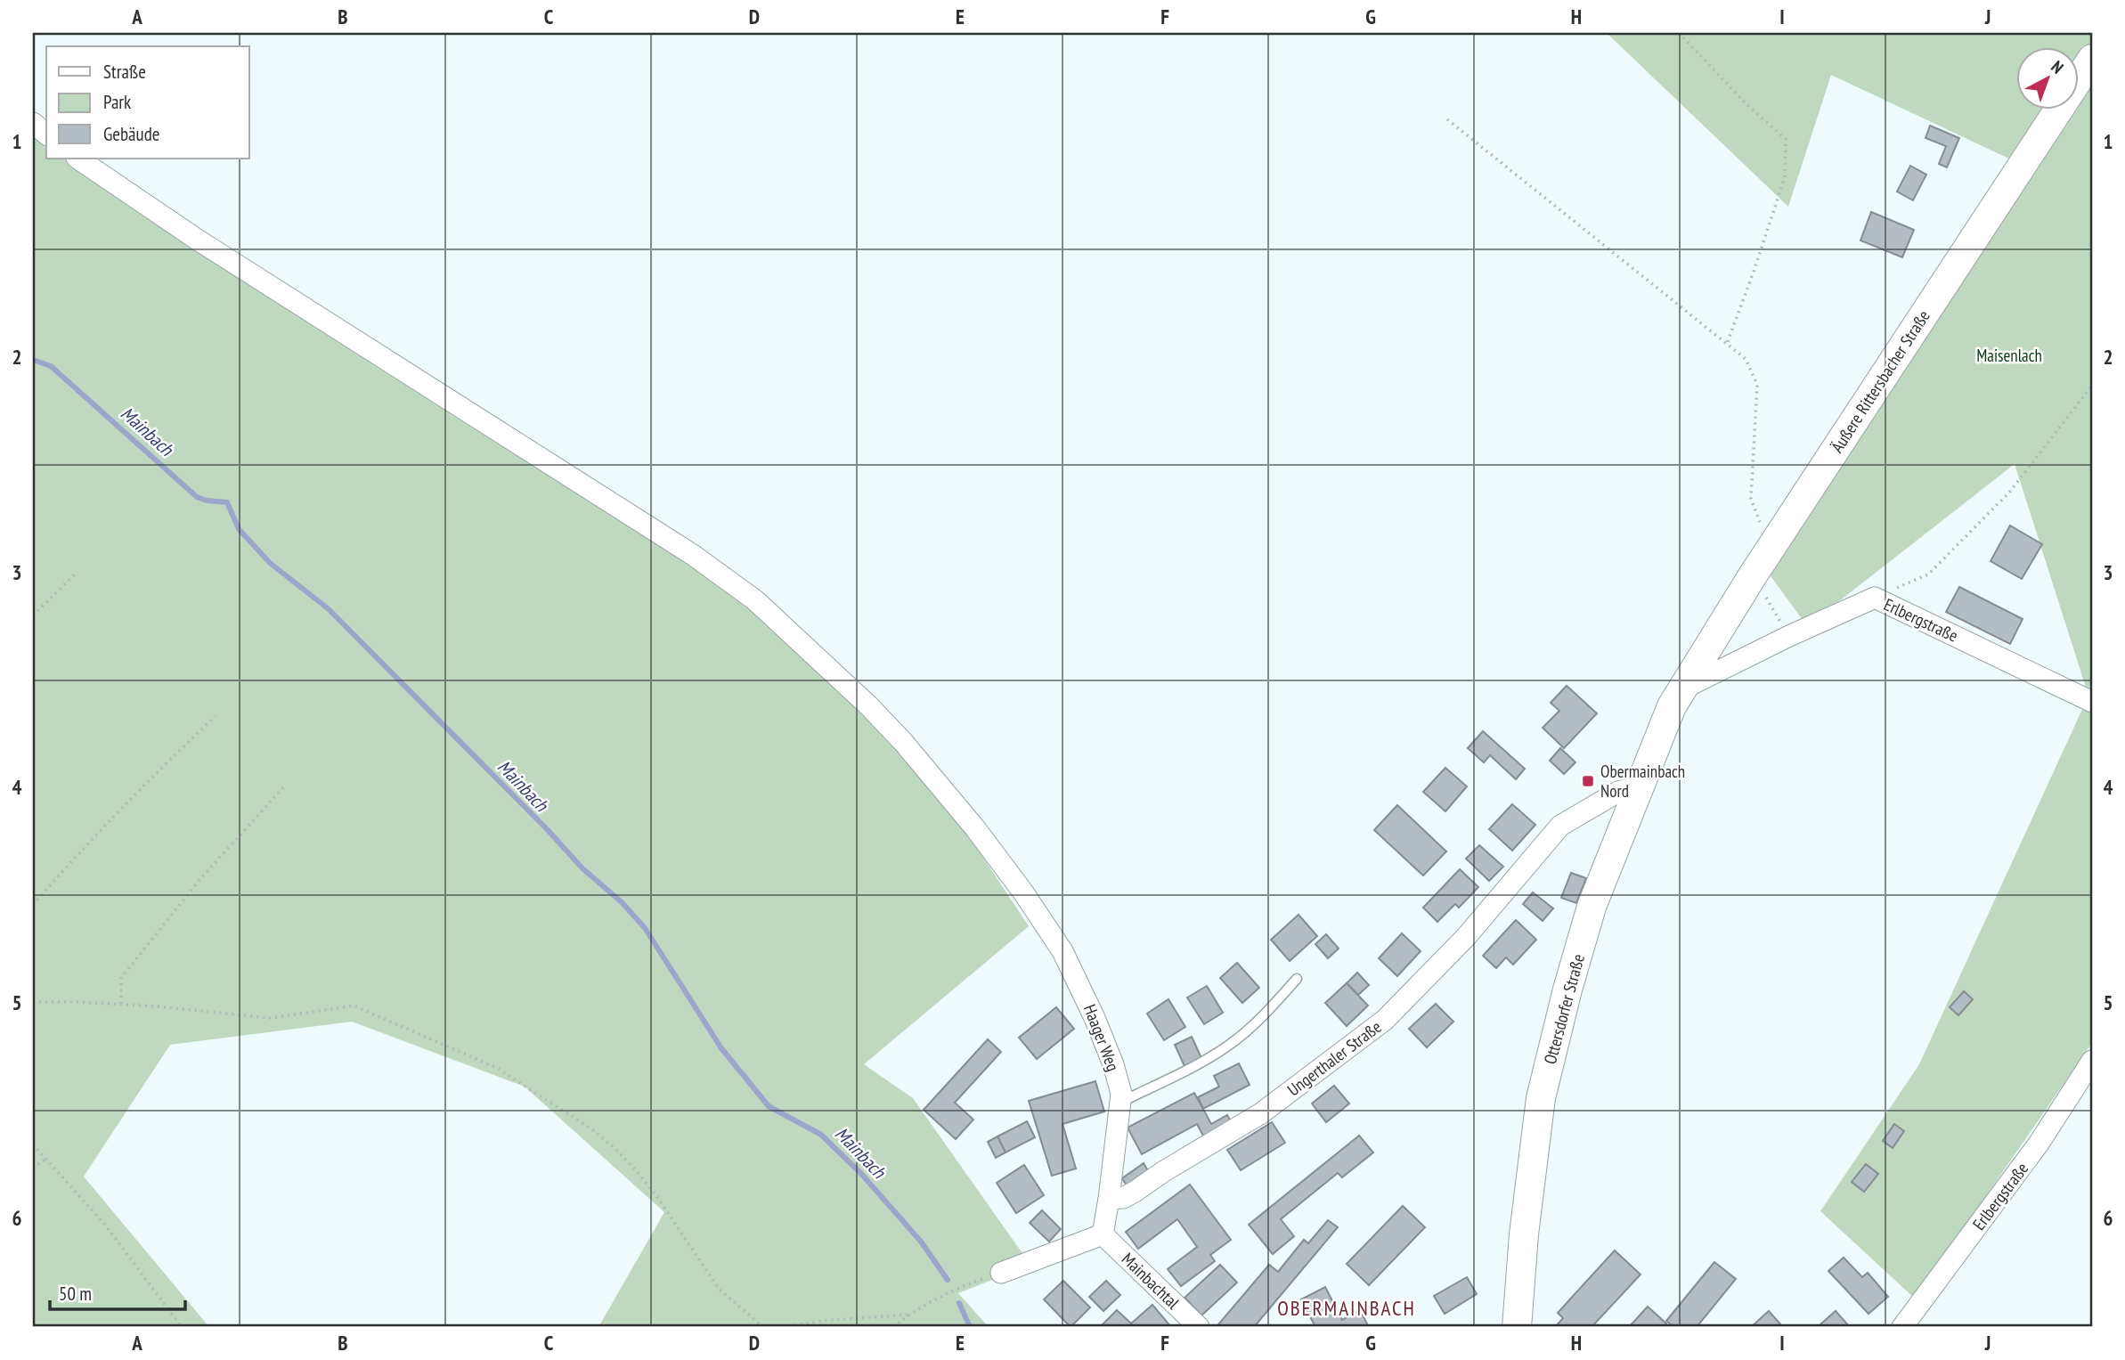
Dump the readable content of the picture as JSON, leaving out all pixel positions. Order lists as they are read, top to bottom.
{
  "streets": {
    "main road": ["Äußere Rittersbacher Straße", "Ottersdorfer Straße"],
    "street": [
      "Erlbergstraße",
      "Haager Weg",
      "Ungerthaler Straße",
      "Mainbachtal"
    ]
  },
  "crossings": [
    ["Äußere Rittersbacher Straße", "Erlbergstraße"],
    ["Äußere Rittersbacher Straße", "Ottersdorfer Straße"],
    ["Erlbergstraße", "Ottersdorfer Straße"],
    ["Ottersdorfer Straße", "Ungerthaler Straße"],
    ["Haager Weg", "Ungerthaler Straße"]
  ],
  "districts": ["OBERMAINBACH"],
  "water": ["Mainbach"],
  "parks": ["Maisenlach"],
  "places": {
    "transit": ["Obermainbach Nord"]
  },
  "legend": ["Straße", "Park", "Gebäude"],
  "scale_bar": "50 m",
  "north": "top right",
  "grid": {
    "columns": [
      "A",
      "B",
      "C",
      "D",
      "E",
      "F",
      "G",
      "H",
      "I",
      "J"
    ],
    "rows": [
      "1",
      "2",
      "3",
      "4",
      "5",
      "6"
    ]
  }
}
